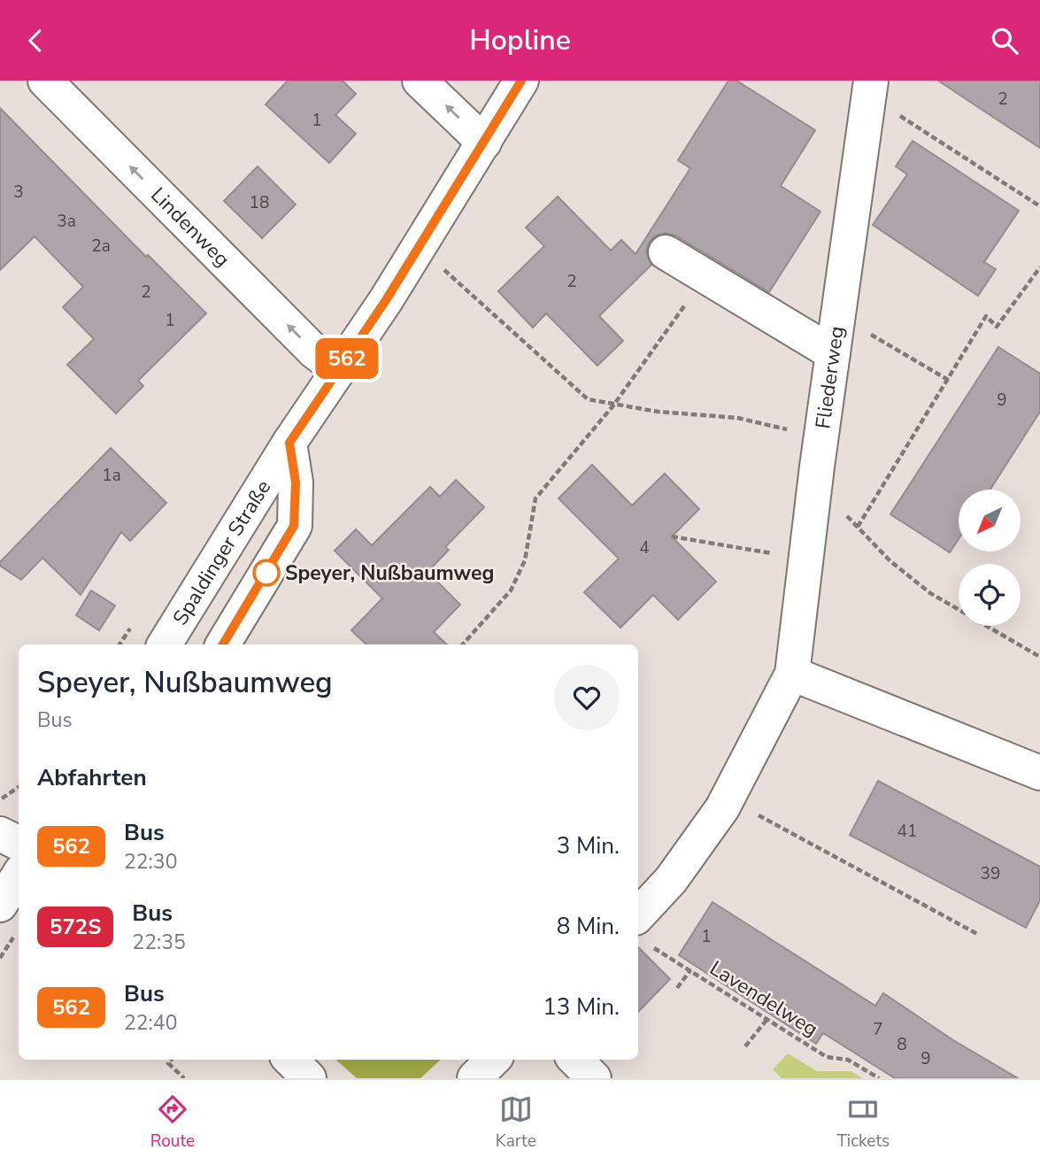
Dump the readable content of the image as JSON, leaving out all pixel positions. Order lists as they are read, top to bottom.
{
  "streets": {
    "street": ["Lindenweg", "Fliederweg", "Spaldinger Straße"],
    "path": ["Lavendelweg"]
  },
  "crossings": [
    ["Lindenweg", "Spaldinger Straße"],
    ["Fliederweg", "Lavendelweg"]
  ],
  "one_way": ["Lindenweg"],
  "places": ["Speyer, Nußbaumweg"],
  "lines": ["bus line 562"],
  "house_numbers": [
    "2",
    "1",
    "3",
    "18",
    "3a",
    "2a",
    "2",
    "2",
    "1",
    "9",
    "1a",
    "4",
    "41",
    "39",
    "1",
    "7",
    "8",
    "9"
  ],
  "north": "bottom left",
  "page": {
    "header": "Hopline",
    "on_map": "562",
    "heading": [
      ["Speyer, Nußbaumweg", "Bus"],
      "Abfahrten"
    ],
    "list": [
      {
        "mark": "562",
        "name": "Bus",
        "note": "22:30",
        "value": "3 Min."
      },
      {
        "mark": "572S",
        "name": "Bus",
        "note": "22:35",
        "value": "8 Min."
      },
      {
        "mark": "562",
        "name": "Bus",
        "note": "22:40",
        "value": "13 Min."
      }
    ],
    "tabs": ["Route", "Karte", "Tickets"]
  }
}
